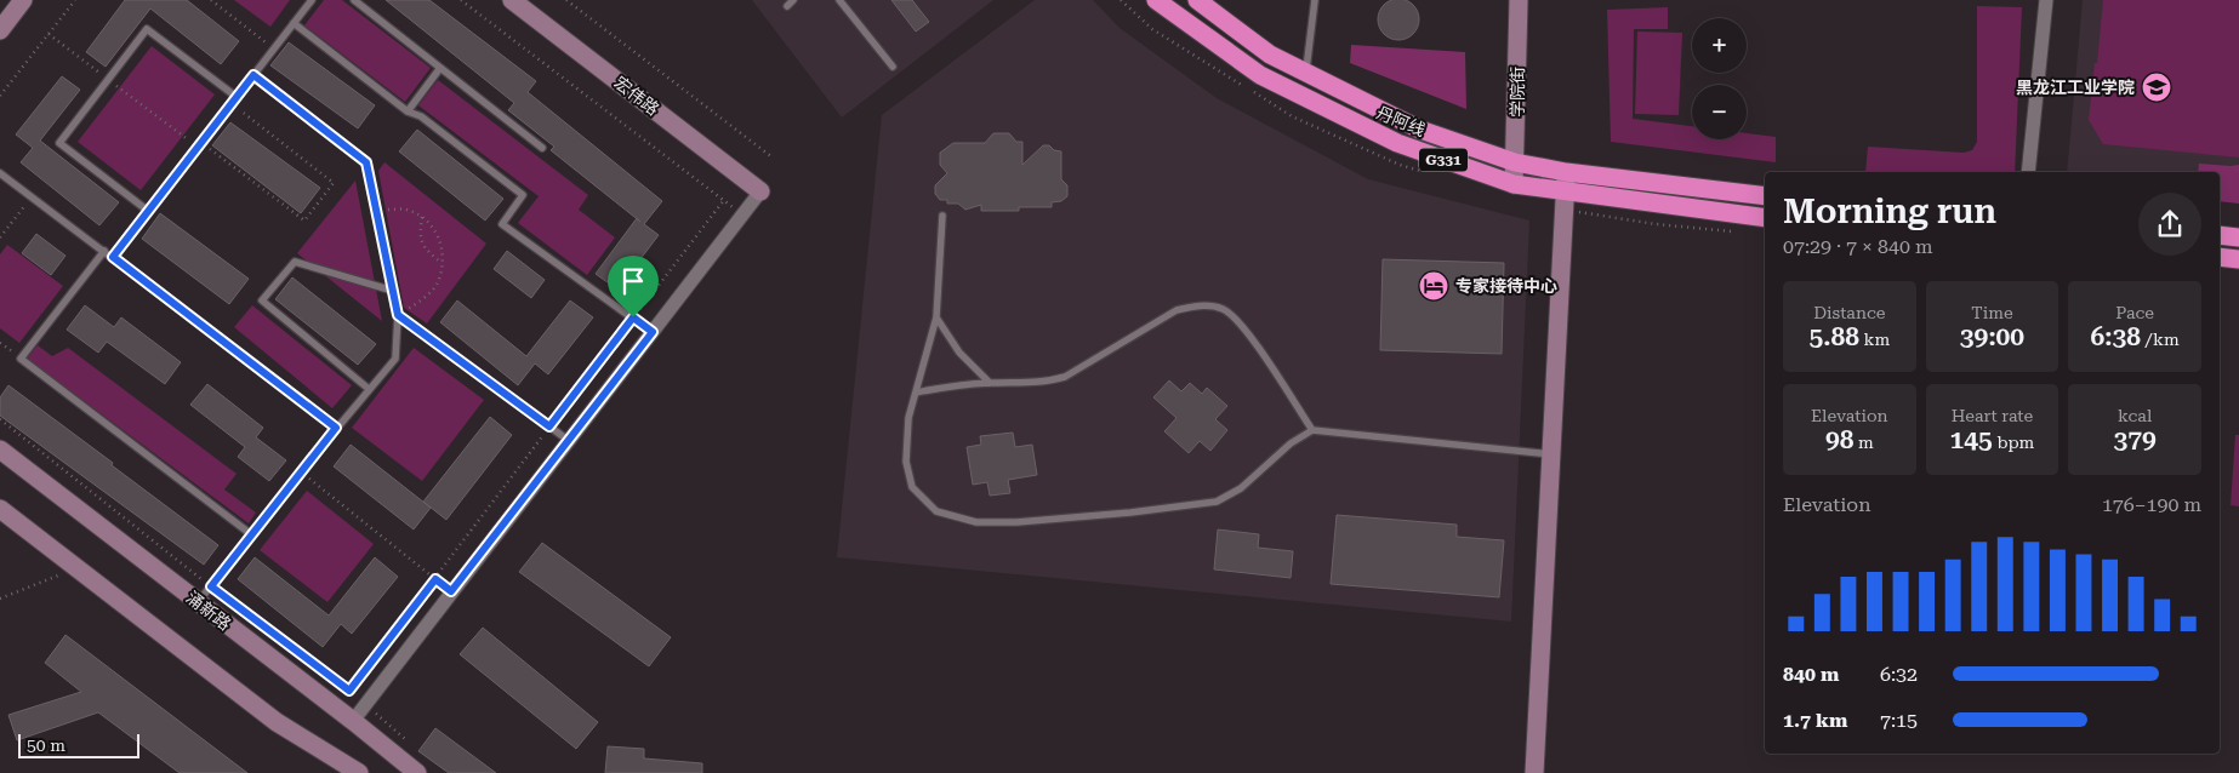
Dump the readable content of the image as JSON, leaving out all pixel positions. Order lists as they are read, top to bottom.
{
  "streets": {
    "highway": ["丹阿线", "G331"],
    "street": ["学院街", "宏伟路", "涌新路"]
  },
  "crossings": [
    ["学院街", "丹阿线"]
  ],
  "places": {
    "school or university": ["黑龙江工业学院"],
    "hotel": ["专家接待中心"]
  },
  "scale_bar": "50 m",
  "page": {
    "map_buttons": ["+", "−"],
    "heading": ["Morning run", "07:29 · 7 × 840 m"],
    "stats": [
      ["Distance", "5.88 km"],
      ["Time", "39:00"],
      ["Pace", "6:38 /km"],
      ["Elevation", "98 m"],
      ["Heart rate", "145 bpm"],
      ["kcal", "379"]
    ],
    "chart": ["Elevation", "176–190 m"],
    "list": [
      {
        "name": "840 m",
        "note": "6:32"
      },
      {
        "name": "1.7 km",
        "note": "7:15"
      }
    ],
    "scale": "50 m"
  }
}
